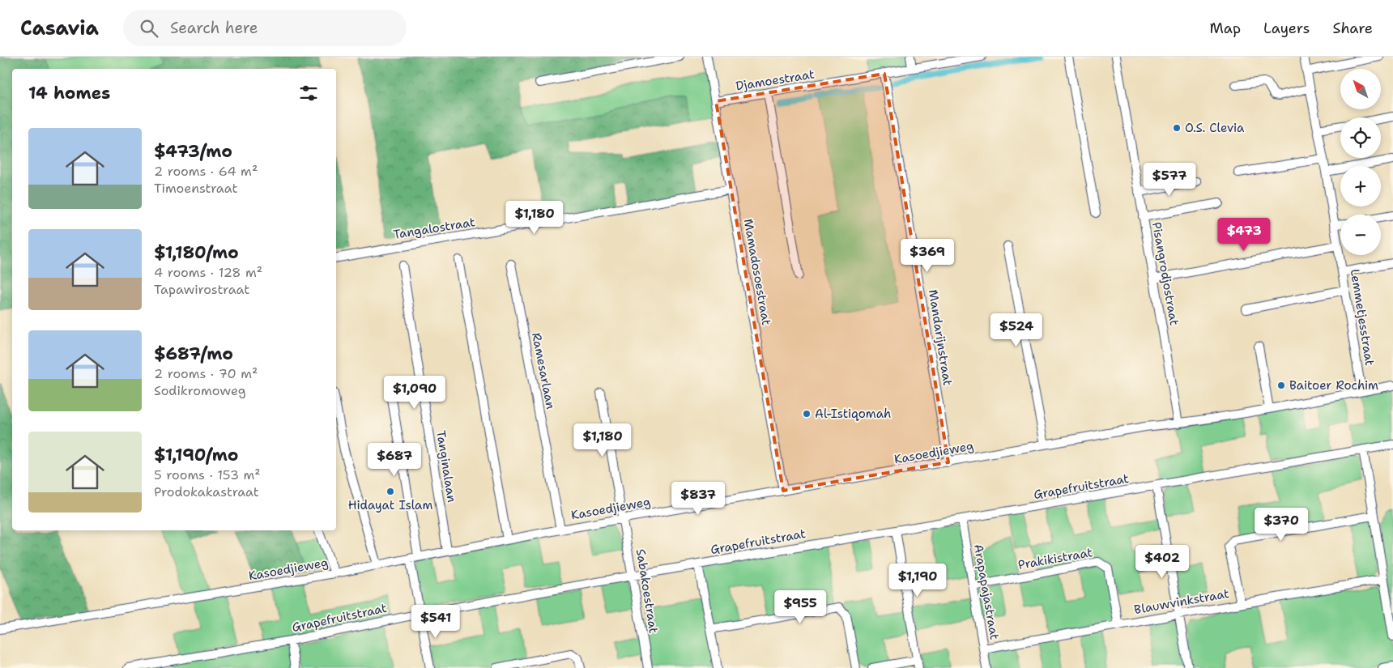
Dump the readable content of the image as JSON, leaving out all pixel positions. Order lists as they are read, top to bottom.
{
  "streets": {
    "street": [
      "Djamoestraat",
      "Tangalostraat",
      "Mamadosoestraat",
      "Pisangrodjostraat",
      "Lemmetjesstraat",
      "Mandarijnstraat",
      "Ramesarlaan",
      "Kasoedjieweg",
      "Tanginalaan",
      "Grapefruitstraat",
      "Prakikistraat",
      "Sabakoestraat",
      "Arapapajastraat",
      "Blauwvinkstraat"
    ]
  },
  "crossings": [
    ["Djamoestraat", "Mamadosoestraat"],
    ["Djamoestraat", "Mandarijnstraat"],
    ["Tangalostraat", "Mamadosoestraat"],
    ["Mamadosoestraat", "Kasoedjieweg"],
    ["Pisangrodjostraat", "Kasoedjieweg"],
    ["Lemmetjesstraat", "Kasoedjieweg"],
    ["Mandarijnstraat", "Kasoedjieweg"],
    ["Ramesarlaan", "Kasoedjieweg"],
    ["Kasoedjieweg", "Tanginalaan"],
    ["Kasoedjieweg", "Sabakoestraat"],
    ["Grapefruitstraat", "Sabakoestraat"],
    ["Grapefruitstraat", "Arapapajastraat"],
    ["Prakikistraat", "Arapapajastraat"],
    ["Prakikistraat", "Blauwvinkstraat"],
    ["Arapapajastraat", "Blauwvinkstraat"]
  ],
  "places": [
    "O.S. Clevia",
    "Baitoer Rochim",
    "Al-Istiqomah",
    "Hidayat Islam"
  ],
  "north": "top left",
  "page": {
    "header": "Casavia",
    "search": "Search here",
    "nav": ["Map", "Layers", "Share"],
    "map_buttons": ["+", "−"],
    "heading": "14 homes",
    "list": [
      {
        "name": "$473/mo",
        "note": "2 rooms · 64 m² · Timoenstraat"
      },
      {
        "name": "$1,180/mo",
        "note": "4 rooms · 128 m² · Tapawirostraat"
      },
      {
        "name": "$687/mo",
        "note": "2 rooms · 70 m² · Sodikromoweg"
      },
      {
        "name": "$1,190/mo",
        "note": "5 rooms · 153 m² · Prodokakastraat"
      }
    ],
    "price": [
      "$577",
      "$1,180",
      "$473",
      "$369",
      "$524",
      "$1,090",
      "$1,180",
      "$687",
      "$837",
      "$370",
      "$402",
      "$1,190",
      "$955",
      "$541"
    ]
  }
}
